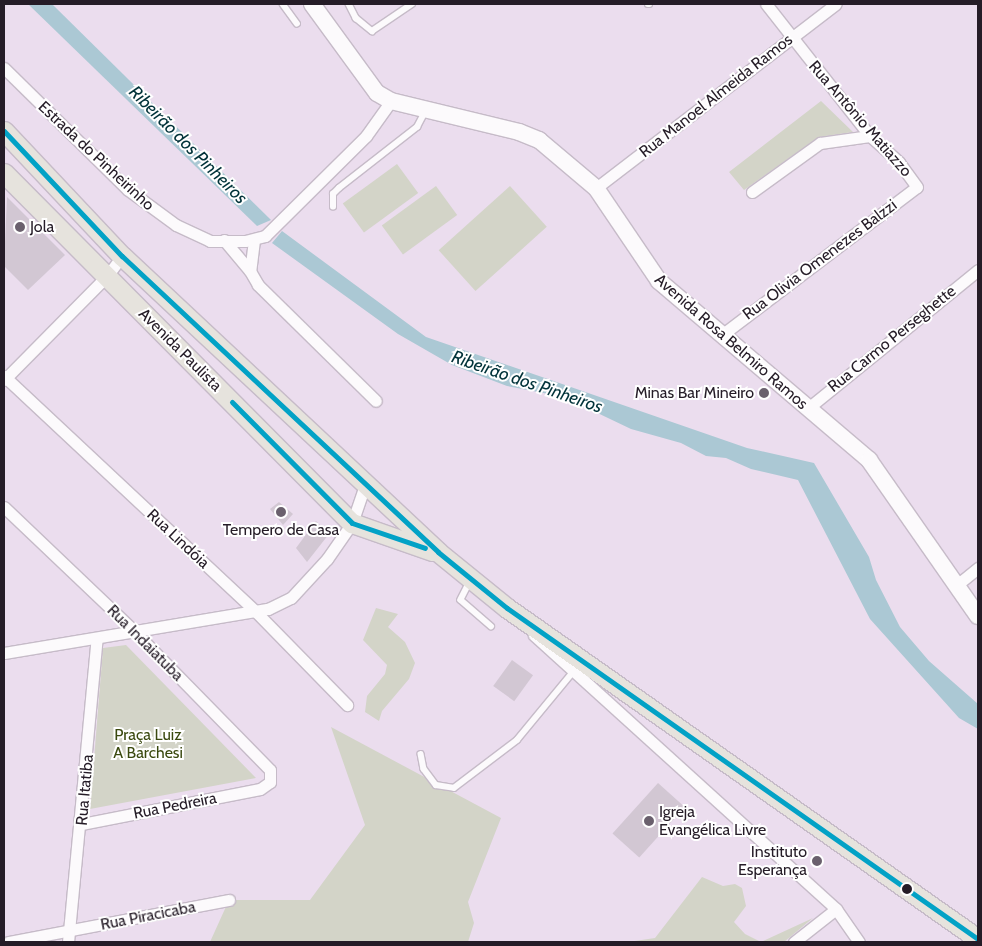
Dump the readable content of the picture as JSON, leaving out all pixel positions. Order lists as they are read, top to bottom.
{
  "streets": {
    "main road": ["Avenida Rosa Belmiro Ramos", "Avenida Paulista"],
    "street": [
      "Rua Manoel Almeida Ramos",
      "Rua Antônio Matiazzo",
      "Estrada do Pinheirinho",
      "Rua Olivia Omenezes Balzzi",
      "Rua Carmo Perseghette",
      "Rua Lindóia",
      "Rua Indaiatuba",
      "Rua Itatiba",
      "Rua Pedreira",
      "Rua Piracicaba"
    ]
  },
  "crossings": [
    ["Rua Manoel Almeida Ramos", "Rua Antônio Matiazzo"],
    ["Rua Manoel Almeida Ramos", "Avenida Rosa Belmiro Ramos"],
    ["Rua Antônio Matiazzo", "Rua Olivia Omenezes Balzzi"],
    ["Rua Olivia Omenezes Balzzi", "Avenida Rosa Belmiro Ramos"],
    ["Rua Carmo Perseghette", "Avenida Rosa Belmiro Ramos"],
    ["Rua Indaiatuba", "Rua Pedreira"],
    ["Rua Itatiba", "Rua Pedreira"],
    ["Rua Itatiba", "Rua Piracicaba"]
  ],
  "water": ["Ribeirão dos Pinheiros"],
  "parks": ["Praça Luiz A Barchesi"],
  "places": [
    "Jola",
    "Minas Bar Mineiro",
    "Tempero de Casa",
    "Igreja Evangélica Livre",
    "Instituto Esperança"
  ]
}
